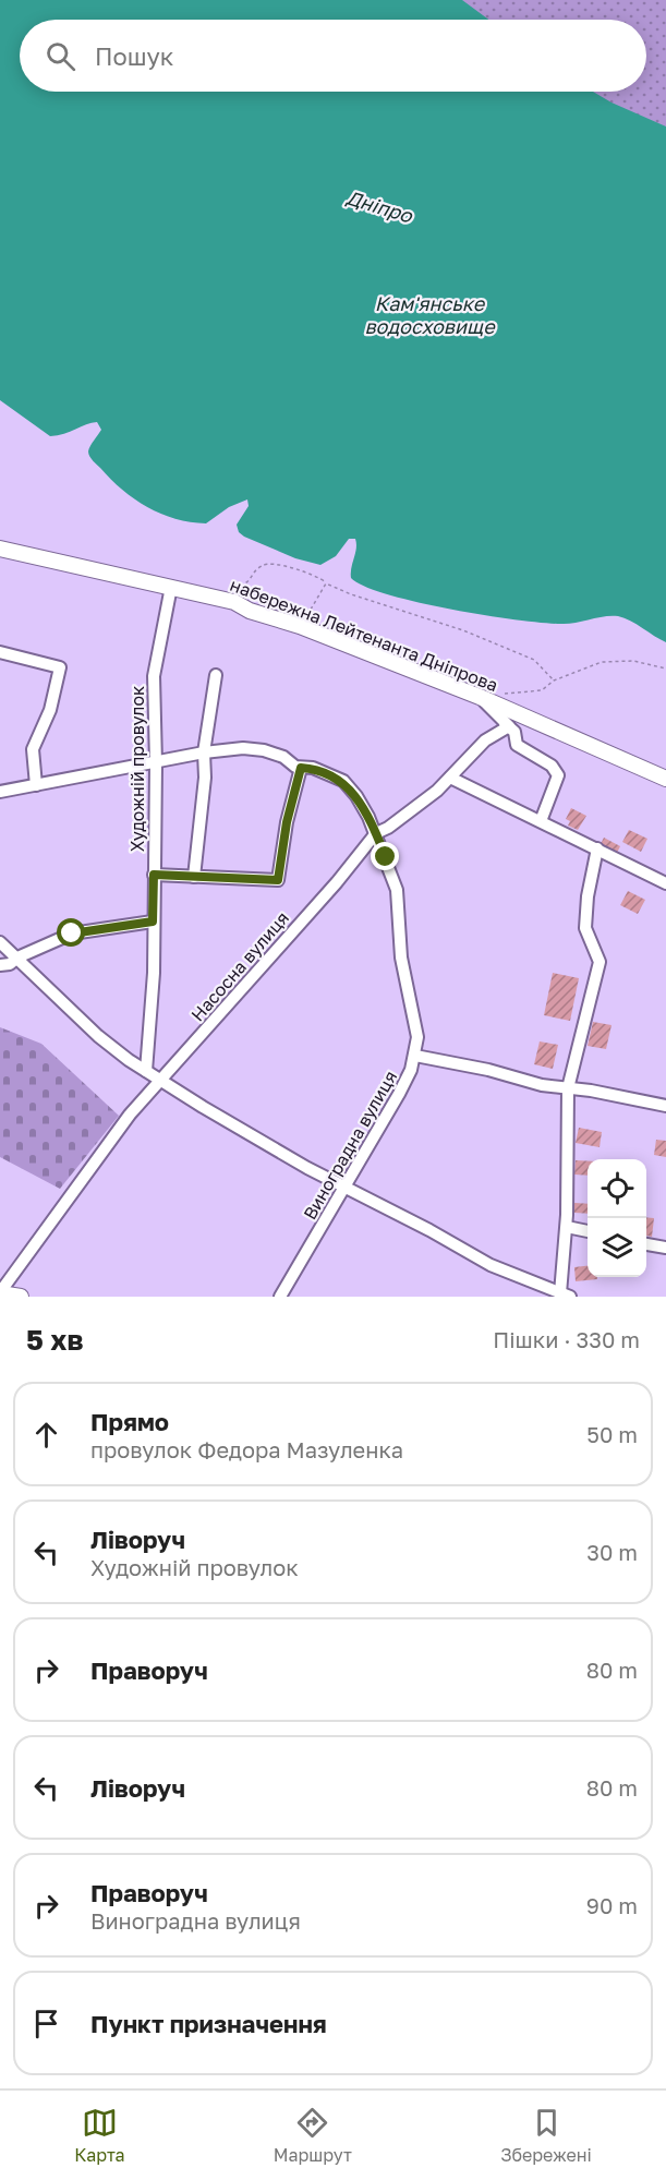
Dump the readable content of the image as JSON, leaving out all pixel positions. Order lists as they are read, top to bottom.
{
  "streets": {
    "main road": ["набережна Лейтенанта Дніпрова"],
    "street": ["Художній провулок", "Насосна вулиця", "Виноградна вулиця"]
  },
  "crossings": [
    ["набережна Лейтенанта Дніпрова", "Художній провулок"],
    ["набережна Лейтенанта Дніпрова", "Насосна вулиця"],
    ["Художній провулок", "Виноградна вулиця"],
    ["Насосна вулиця", "Виноградна вулиця"]
  ],
  "water": ["Дніпро", "Кам'янське водосховище"],
  "page": {
    "search": "Пошук",
    "heading": ["5 хв", "Пішки · 330 m"],
    "list": [
      ["Прямо", "провулок Федора Мазуленка", "50 m"],
      ["Ліворуч", "Художній провулок", "30 m"],
      ["Праворуч", "80 m"],
      ["Ліворуч", "80 m"],
      ["Праворуч", "Виноградна вулиця", "90 m"],
      "Пункт призначення"
    ],
    "nav": ["Карта", "Маршрут", "Збережені"]
  }
}
